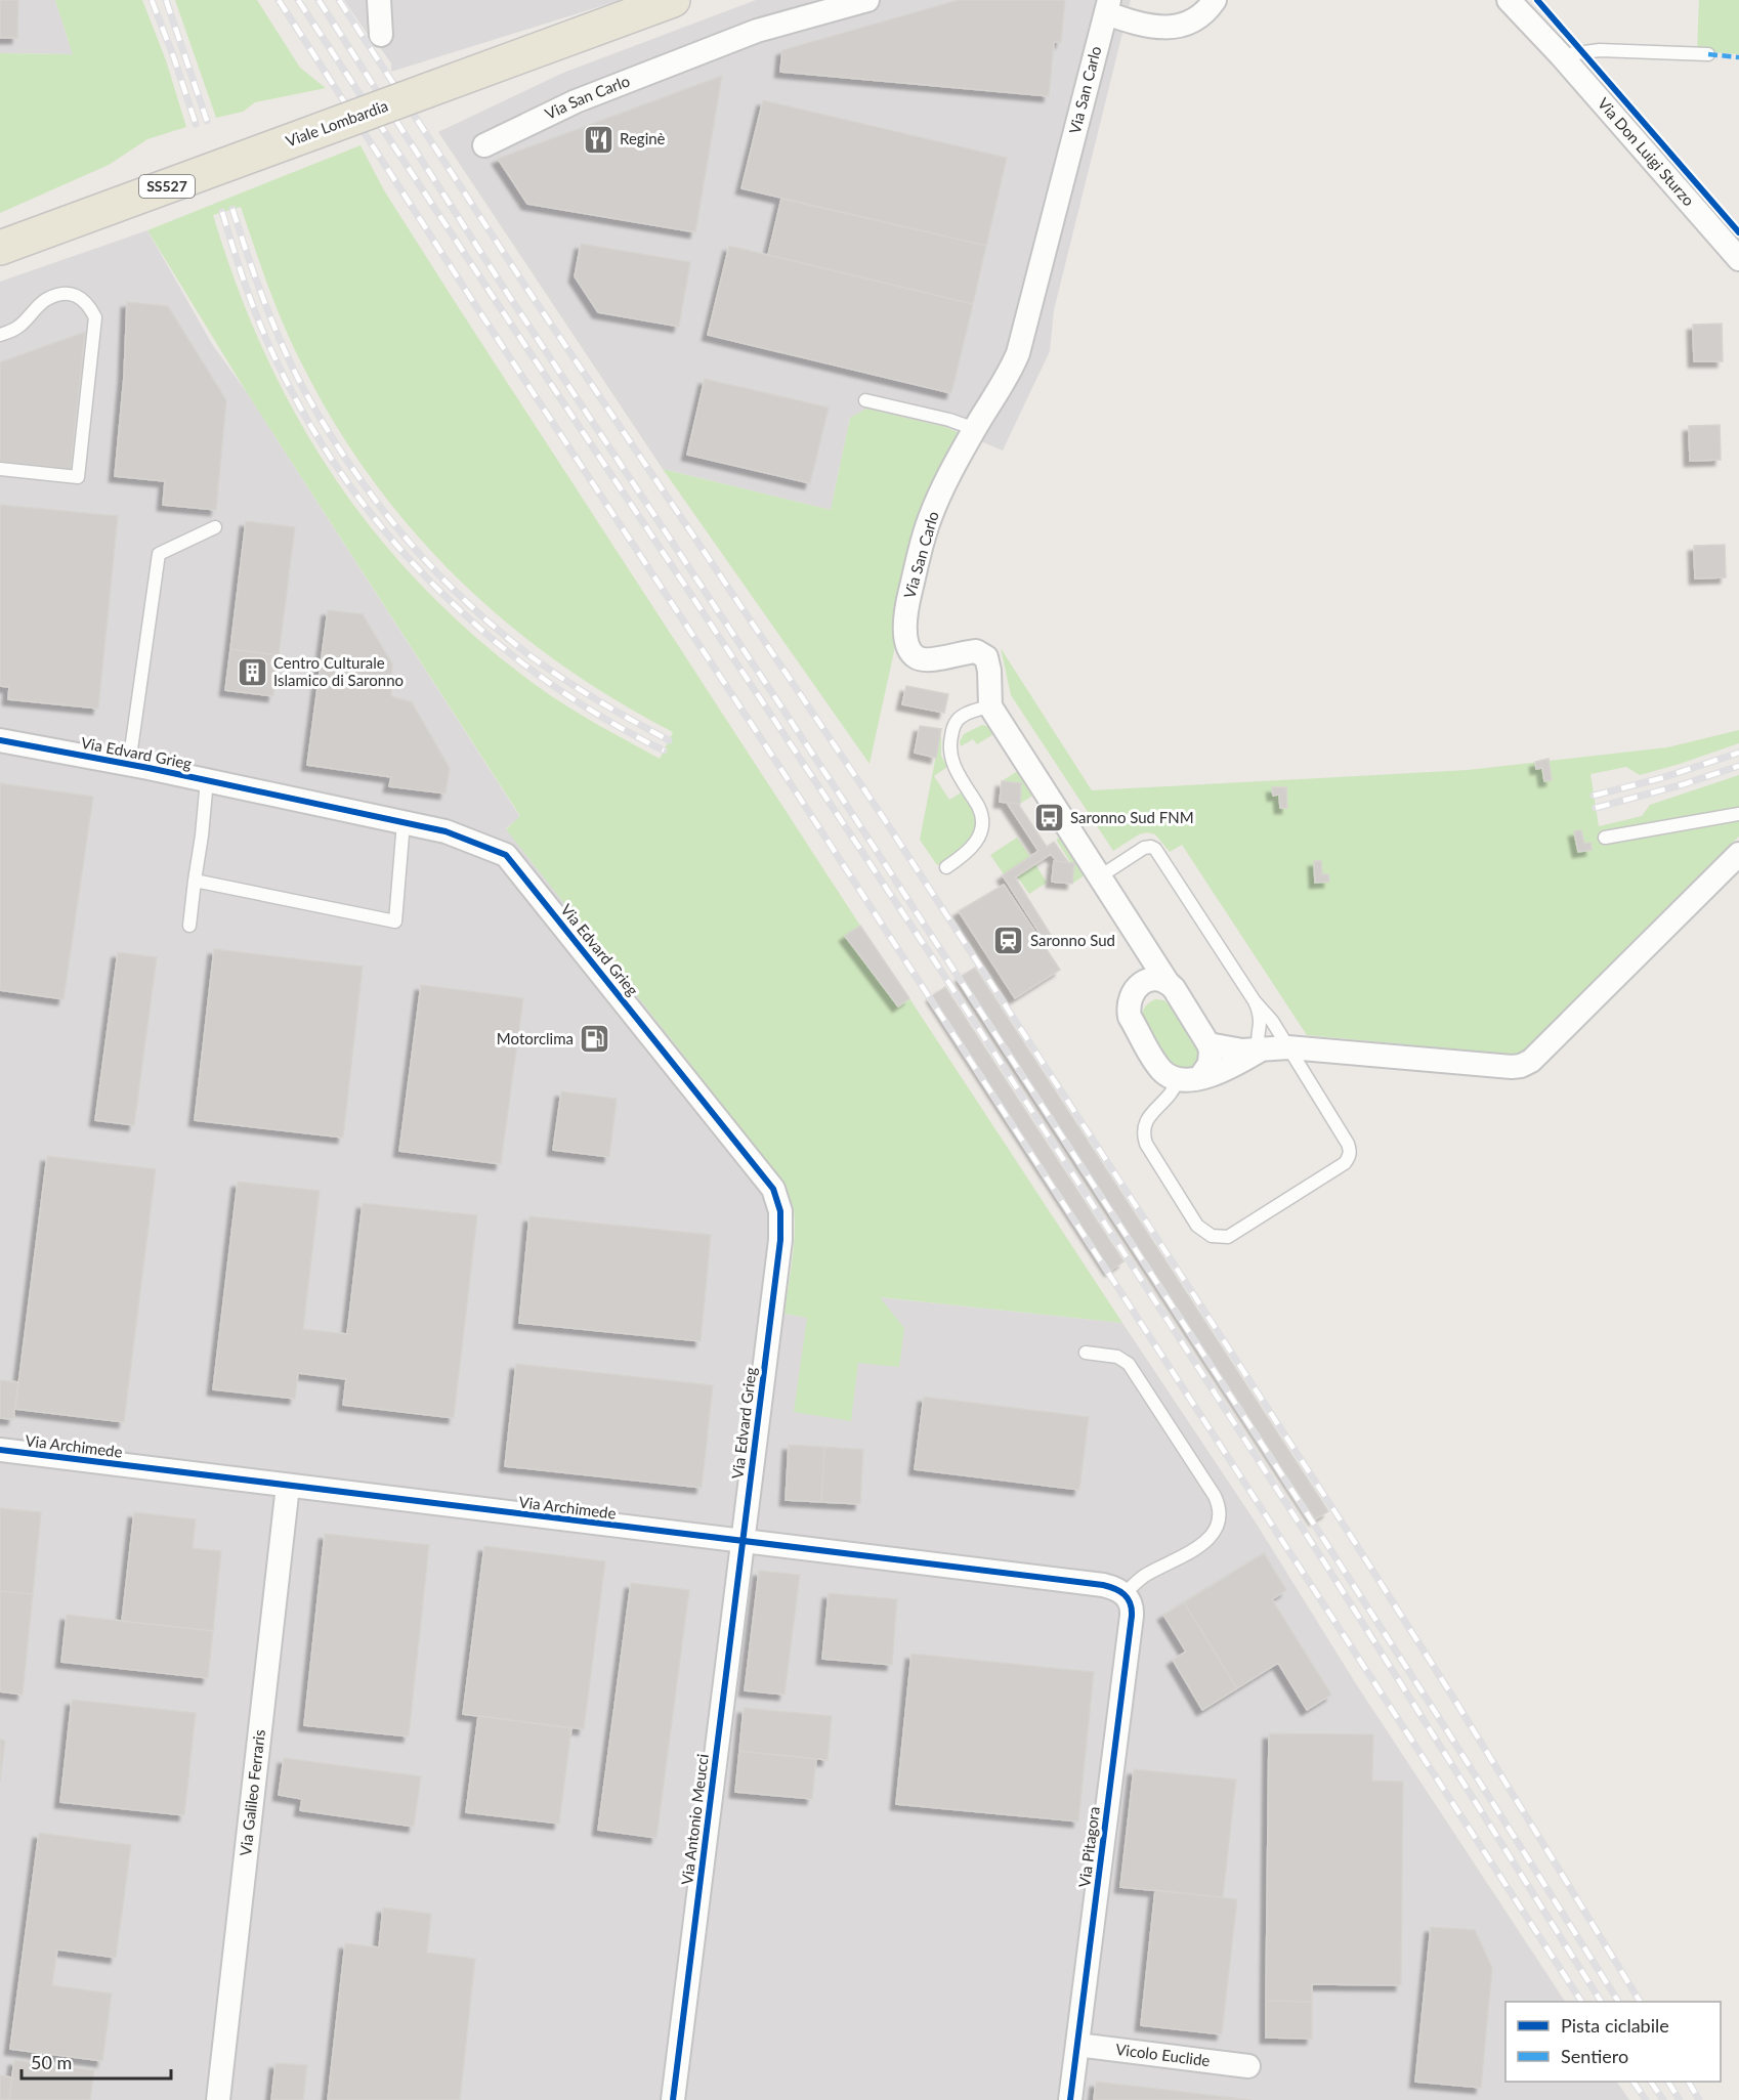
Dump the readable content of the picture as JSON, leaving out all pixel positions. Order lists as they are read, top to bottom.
{
  "streets": {
    "main road": ["Viale Lombardia", "SS527"],
    "street": [
      "Via San Carlo",
      "Via Don Luigi Sturzo",
      "Via Edvard Grieg",
      "Via Archimede",
      "Via Galileo Ferraris",
      "Via Antonio Meucci",
      "Via Pitagora",
      "Vicolo Euclide"
    ]
  },
  "crossings": [
    ["Via Edvard Grieg", "Via Archimede"],
    ["Via Edvard Grieg", "Via Antonio Meucci"],
    ["Via Archimede", "Via Galileo Ferraris"],
    ["Via Archimede", "Via Antonio Meucci"],
    ["Via Archimede", "Via Pitagora"],
    ["Via Pitagora", "Vicolo Euclide"]
  ],
  "places": {
    "restaurant": ["Reginè"],
    "building": ["Centro Culturale Islamico di Saronno"],
    "bus stop": ["Saronno Sud FNM"],
    "station": ["Saronno Sud"],
    "fuel station": ["Motorclima"]
  },
  "legend": ["Pista ciclabile", "Sentiero"],
  "scale_bar": "50 m"
}
